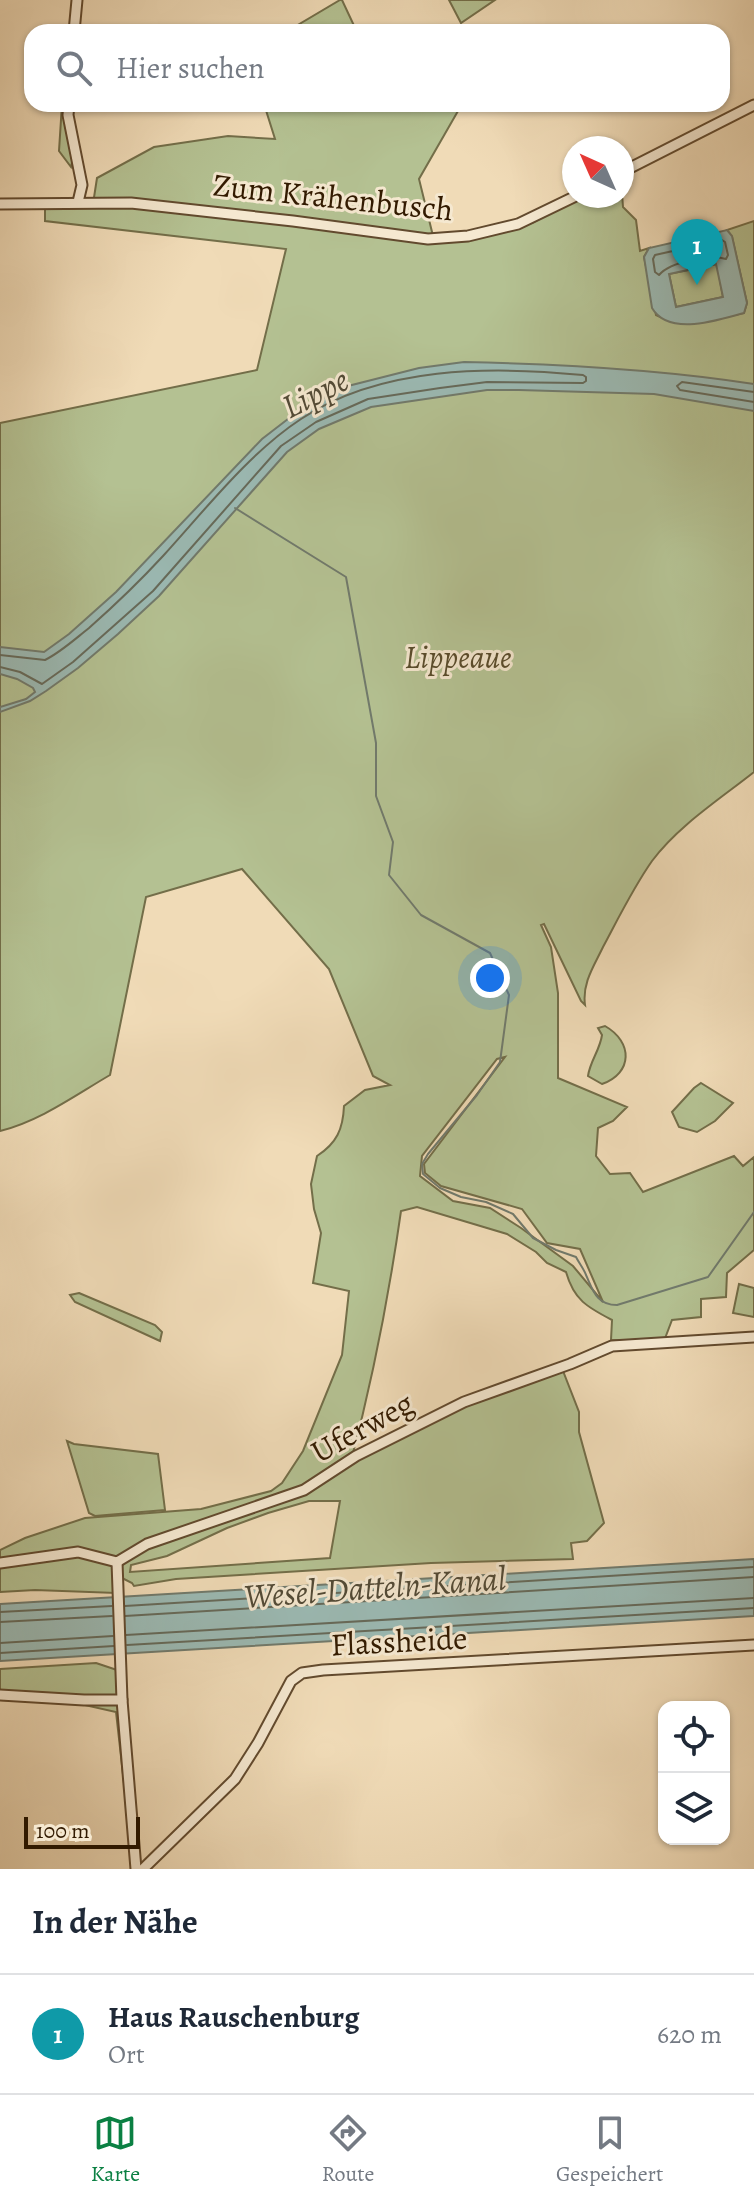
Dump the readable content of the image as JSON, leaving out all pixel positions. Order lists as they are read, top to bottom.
{
  "streets": {
    "street": ["Zum Krähenbusch", "Uferweg", "Flassheide"]
  },
  "water": ["Lippe", "Wesel-Datteln-Kanal"],
  "parks": ["Lippeaue"],
  "scale_bar": "100 m",
  "north": "top left",
  "page": {
    "search": "Hier suchen",
    "pins": "1",
    "scale": "100 m",
    "heading": "In der Nähe",
    "list": [
      {
        "mark": "1",
        "name": "Haus Rauschenburg",
        "note": "Ort",
        "value": "620 m"
      }
    ],
    "nav": ["Karte", "Route", "Gespeichert"]
  }
}
